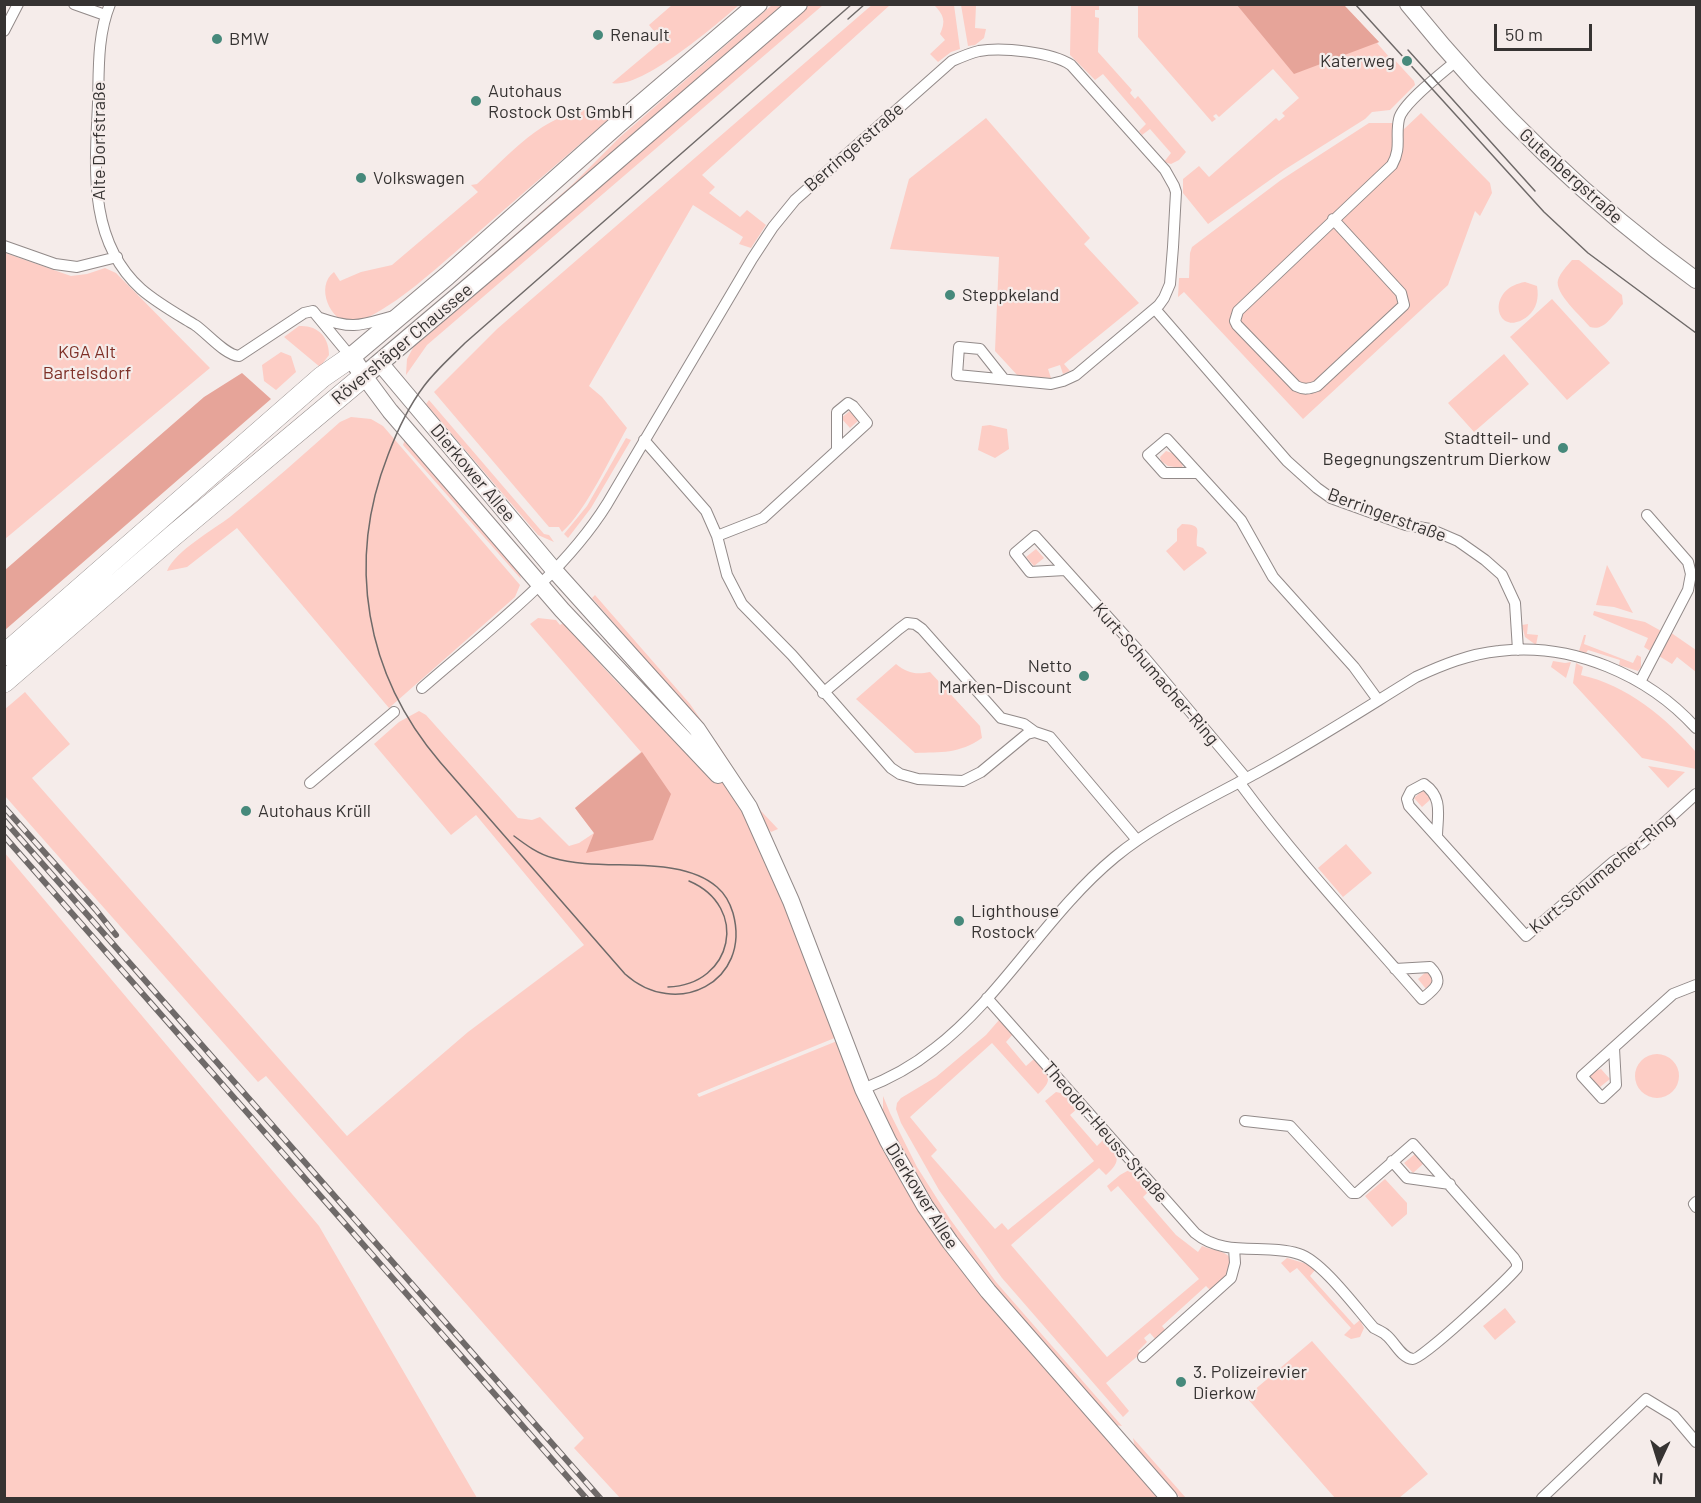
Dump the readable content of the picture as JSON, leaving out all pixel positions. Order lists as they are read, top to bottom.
{
  "streets": {
    "highway": ["Rövershäger Chaussee"],
    "main road": ["Gutenbergstraße", "Dierkower Allee"],
    "street": [
      "Alte Dorfstraße",
      "Berringerstraße",
      "Kurt-Schumacher-Ring",
      "Theodor-Heuss-Straße"
    ]
  },
  "crossings": [
    ["Alte Dorfstraße", "Rövershäger Chaussee"],
    ["Berringerstraße", "Dierkower Allee"],
    ["Rövershäger Chaussee", "Dierkower Allee"]
  ],
  "parks": ["KGA Alt Bartelsdorf"],
  "places": [
    "Renault",
    "BMW",
    "Katerweg",
    "Autohaus Rostock Ost GmbH",
    "Volkswagen",
    "Steppkeland",
    "Stadtteil- und Begegnungszentrum Dierkow",
    "Netto Marken-Discount",
    "Autohaus Krüll",
    "Lighthouse Rostock",
    "3. Polizeirevier Dierkow"
  ],
  "scale_bar": "50 m",
  "north": "bottom"
}
